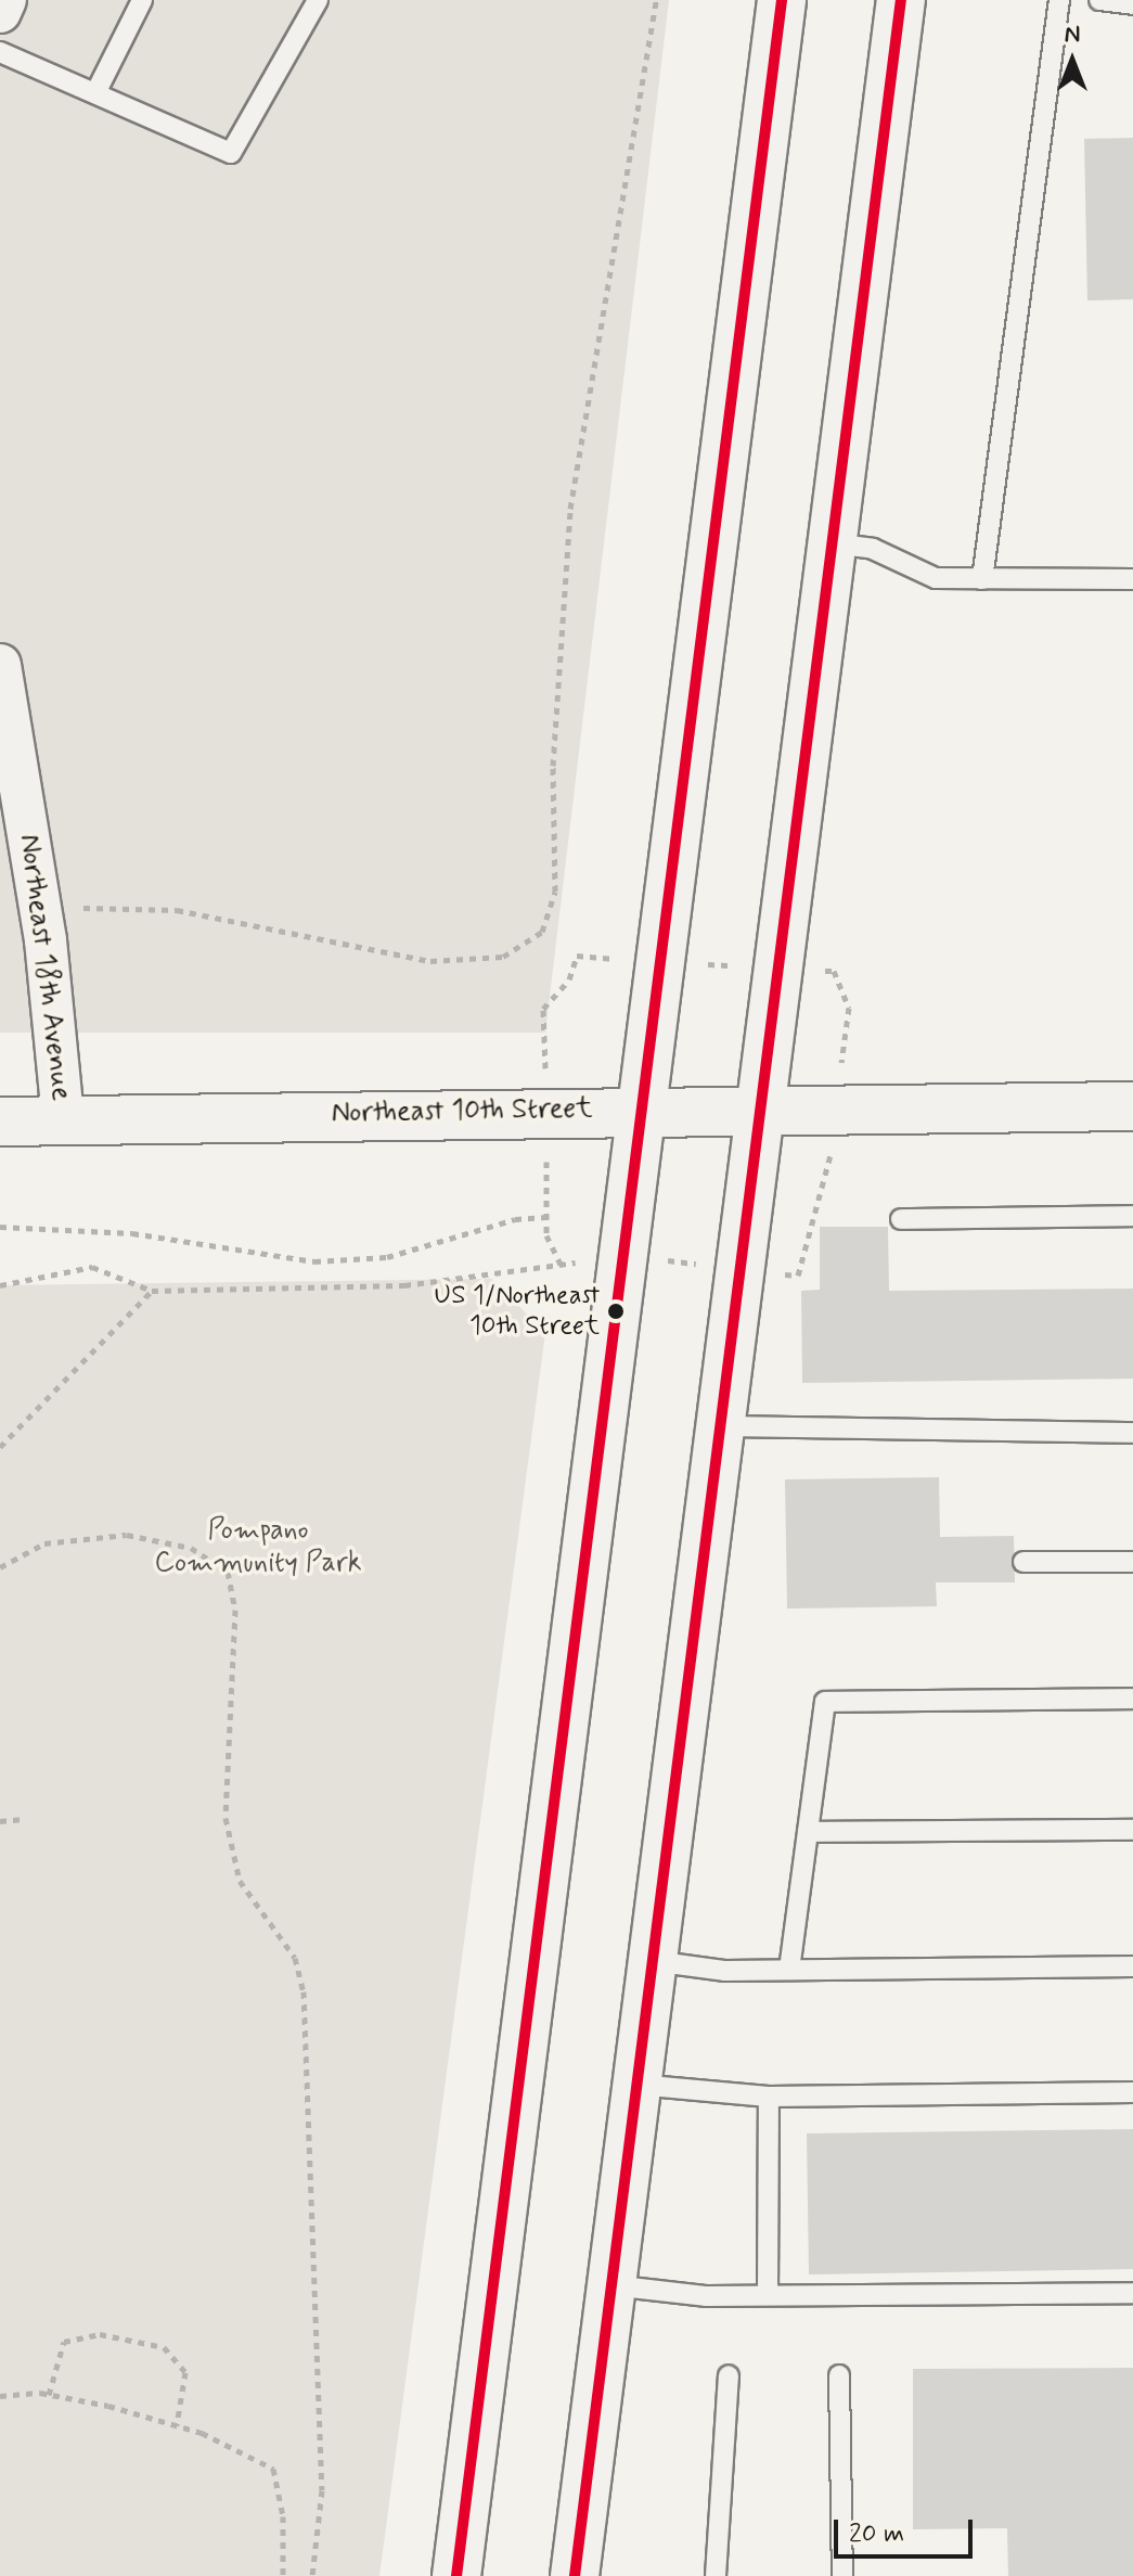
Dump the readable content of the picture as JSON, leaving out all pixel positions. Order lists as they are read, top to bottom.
{
  "streets": {
    "main road": ["Northeast 10th Street"],
    "street": ["Northeast 18th Avenue"]
  },
  "crossings": [
    ["Northeast 18th Avenue", "Northeast 10th Street"]
  ],
  "parks": ["Pompano Community Park"],
  "places": ["US 1/Northeast 10th Street"],
  "scale_bar": "20 m",
  "north": "top"
}
